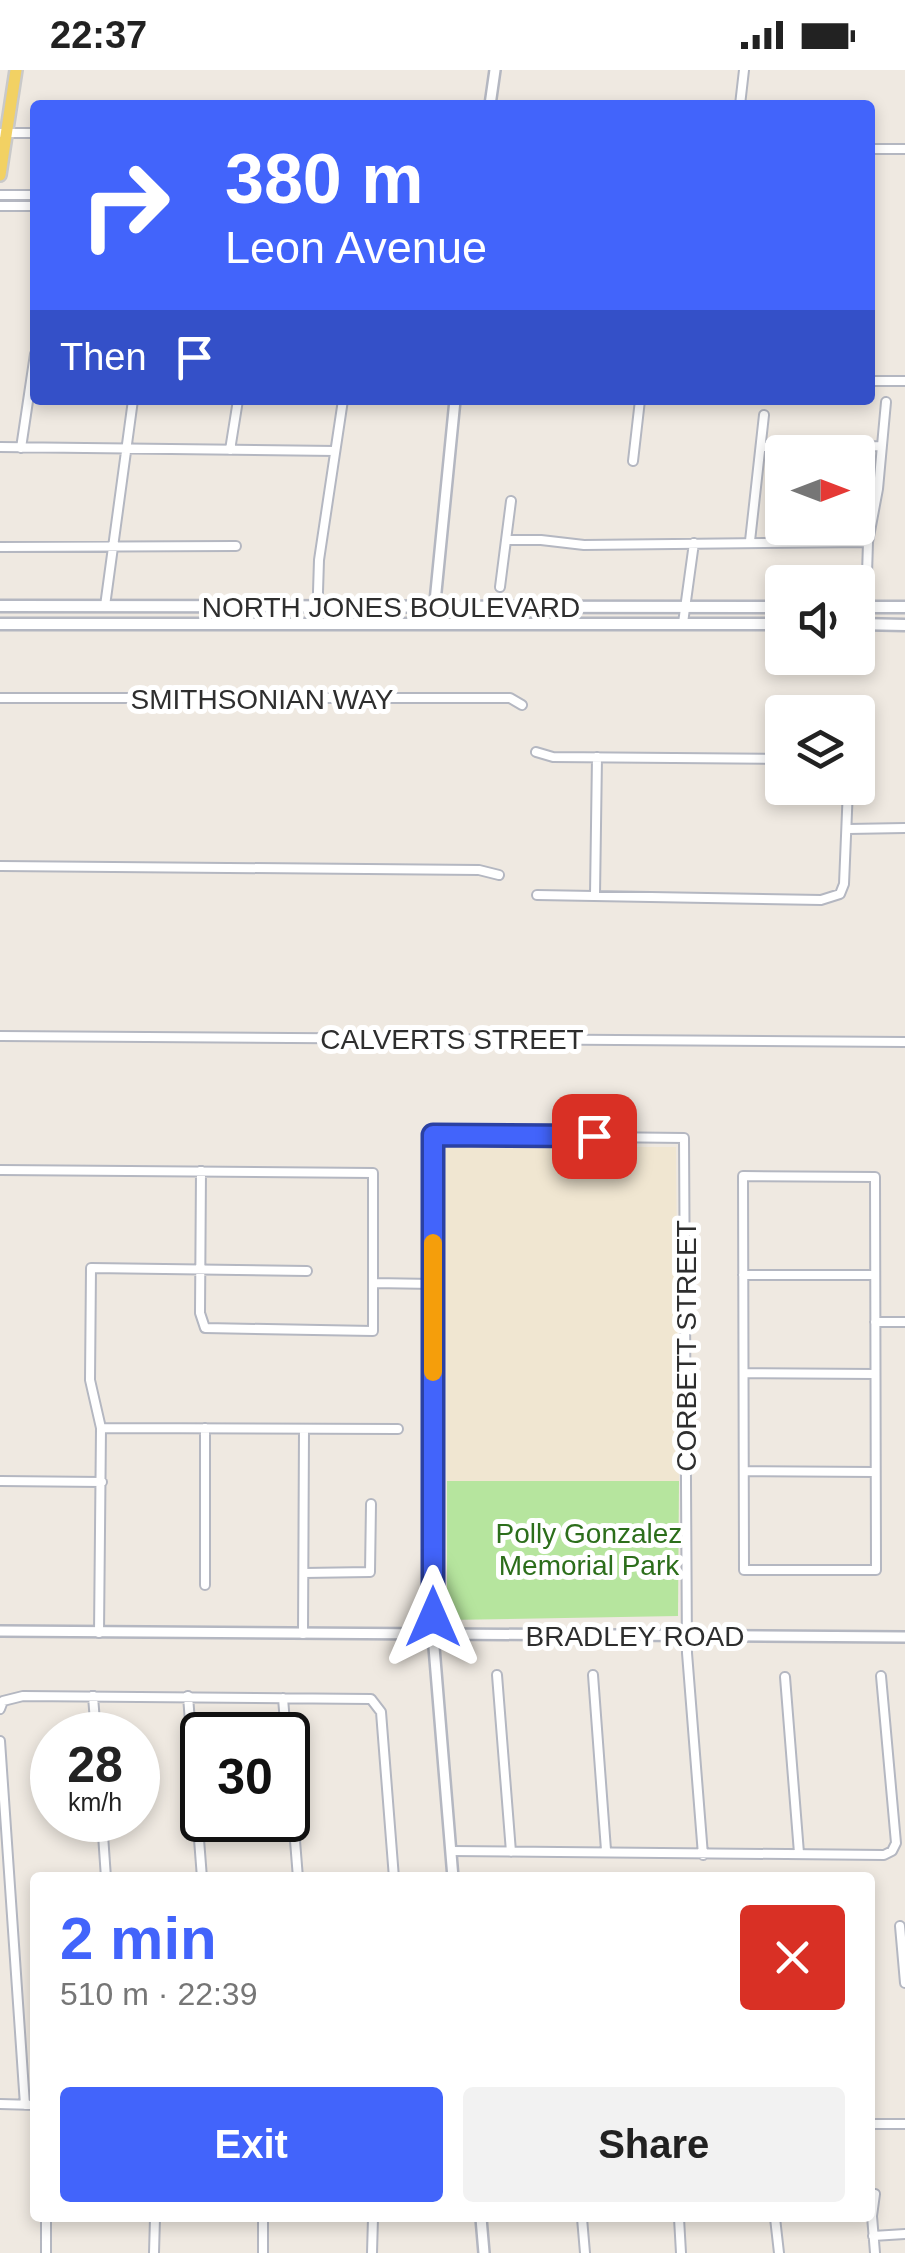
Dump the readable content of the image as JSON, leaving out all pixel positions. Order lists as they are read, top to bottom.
{
  "streets": {
    "main road": ["NORTH JONES BOULEVARD"],
    "street": [
      "SMITHSONIAN WAY",
      "CALVERTS STREET",
      "CORBETT STREET",
      "BRADLEY ROAD"
    ]
  },
  "crossings": [
    ["CORBETT STREET", "BRADLEY ROAD"]
  ],
  "parks": ["Polly Gonzalez Memorial Park"],
  "north": "right",
  "page": {
    "status": "22:37",
    "turn": ["380 m", "Leon Avenue"],
    "then": "Then",
    "speed": "28 km/h",
    "limit": "30",
    "heading": ["2 min", "510 m · 22:39"],
    "buttons": ["Exit", "Share"]
  }
}
